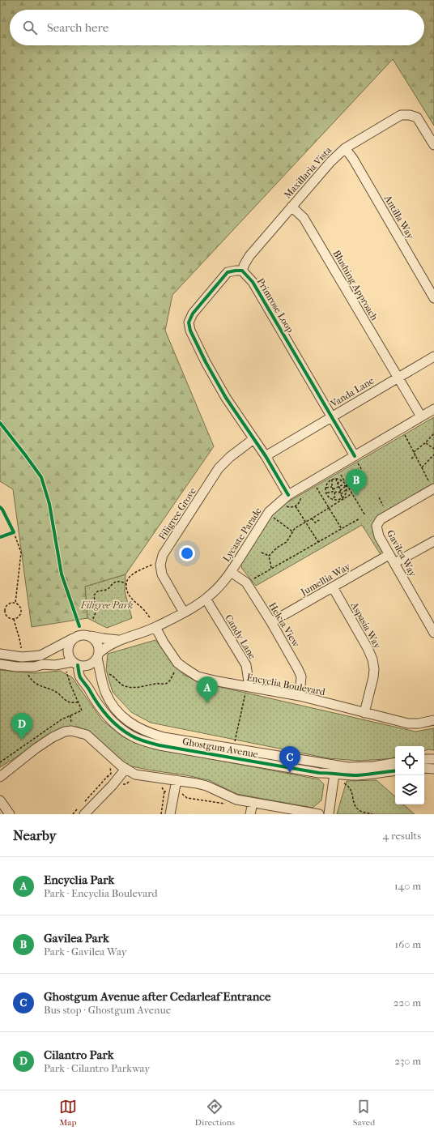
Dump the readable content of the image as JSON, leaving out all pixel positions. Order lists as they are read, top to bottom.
{
  "streets": {
    "street": [
      "Maxillaria Vista",
      "Antilla Way",
      "Blushing Approach",
      "Primrose Loop",
      "Vanda Lane",
      "Filigree Grove",
      "Lycaste Parade",
      "Gavilea Way",
      "Jumellia Way",
      "Helcia View",
      "Aspasia Way",
      "Candy Lane",
      "Encyclia Boulevard",
      "Ghostgum Avenue"
    ]
  },
  "crossings": [
    ["Maxillaria Vista", "Antilla Way"],
    ["Maxillaria Vista", "Blushing Approach"],
    ["Maxillaria Vista", "Primrose Loop"],
    ["Blushing Approach", "Vanda Lane"],
    ["Blushing Approach", "Lycaste Parade"],
    ["Primrose Loop", "Vanda Lane"],
    ["Primrose Loop", "Lycaste Parade"],
    ["Filigree Grove", "Lycaste Parade"],
    ["Lycaste Parade", "Helcia View"],
    ["Lycaste Parade", "Candy Lane"],
    ["Lycaste Parade", "Encyclia Boulevard"],
    ["Lycaste Parade", "Ghostgum Avenue"],
    ["Gavilea Way", "Jumellia Way"],
    ["Jumellia Way", "Helcia View"],
    ["Jumellia Way", "Aspasia Way"],
    ["Helcia View", "Encyclia Boulevard"],
    ["Aspasia Way", "Encyclia Boulevard"],
    ["Candy Lane", "Encyclia Boulevard"]
  ],
  "parks": ["Filigree Park"],
  "page": {
    "search": "Search here",
    "pins": [
      "B",
      "A",
      "D",
      "C"
    ],
    "heading": ["Nearby", "4 results"],
    "list": [
      {
        "mark": "A",
        "name": "Encyclia Park",
        "note": "Park · Encyclia Boulevard",
        "value": "140 m"
      },
      {
        "mark": "B",
        "name": "Gavilea Park",
        "note": "Park · Gavilea Way",
        "value": "160 m"
      },
      {
        "mark": "C",
        "name": "Ghostgum Avenue after Cedarleaf Entrance",
        "note": "Bus stop · Ghostgum Avenue",
        "value": "220 m"
      },
      {
        "mark": "D",
        "name": "Cilantro Park",
        "note": "Park · Cilantro Parkway",
        "value": "230 m"
      }
    ],
    "nav": ["Map", "Directions", "Saved"]
  }
}
